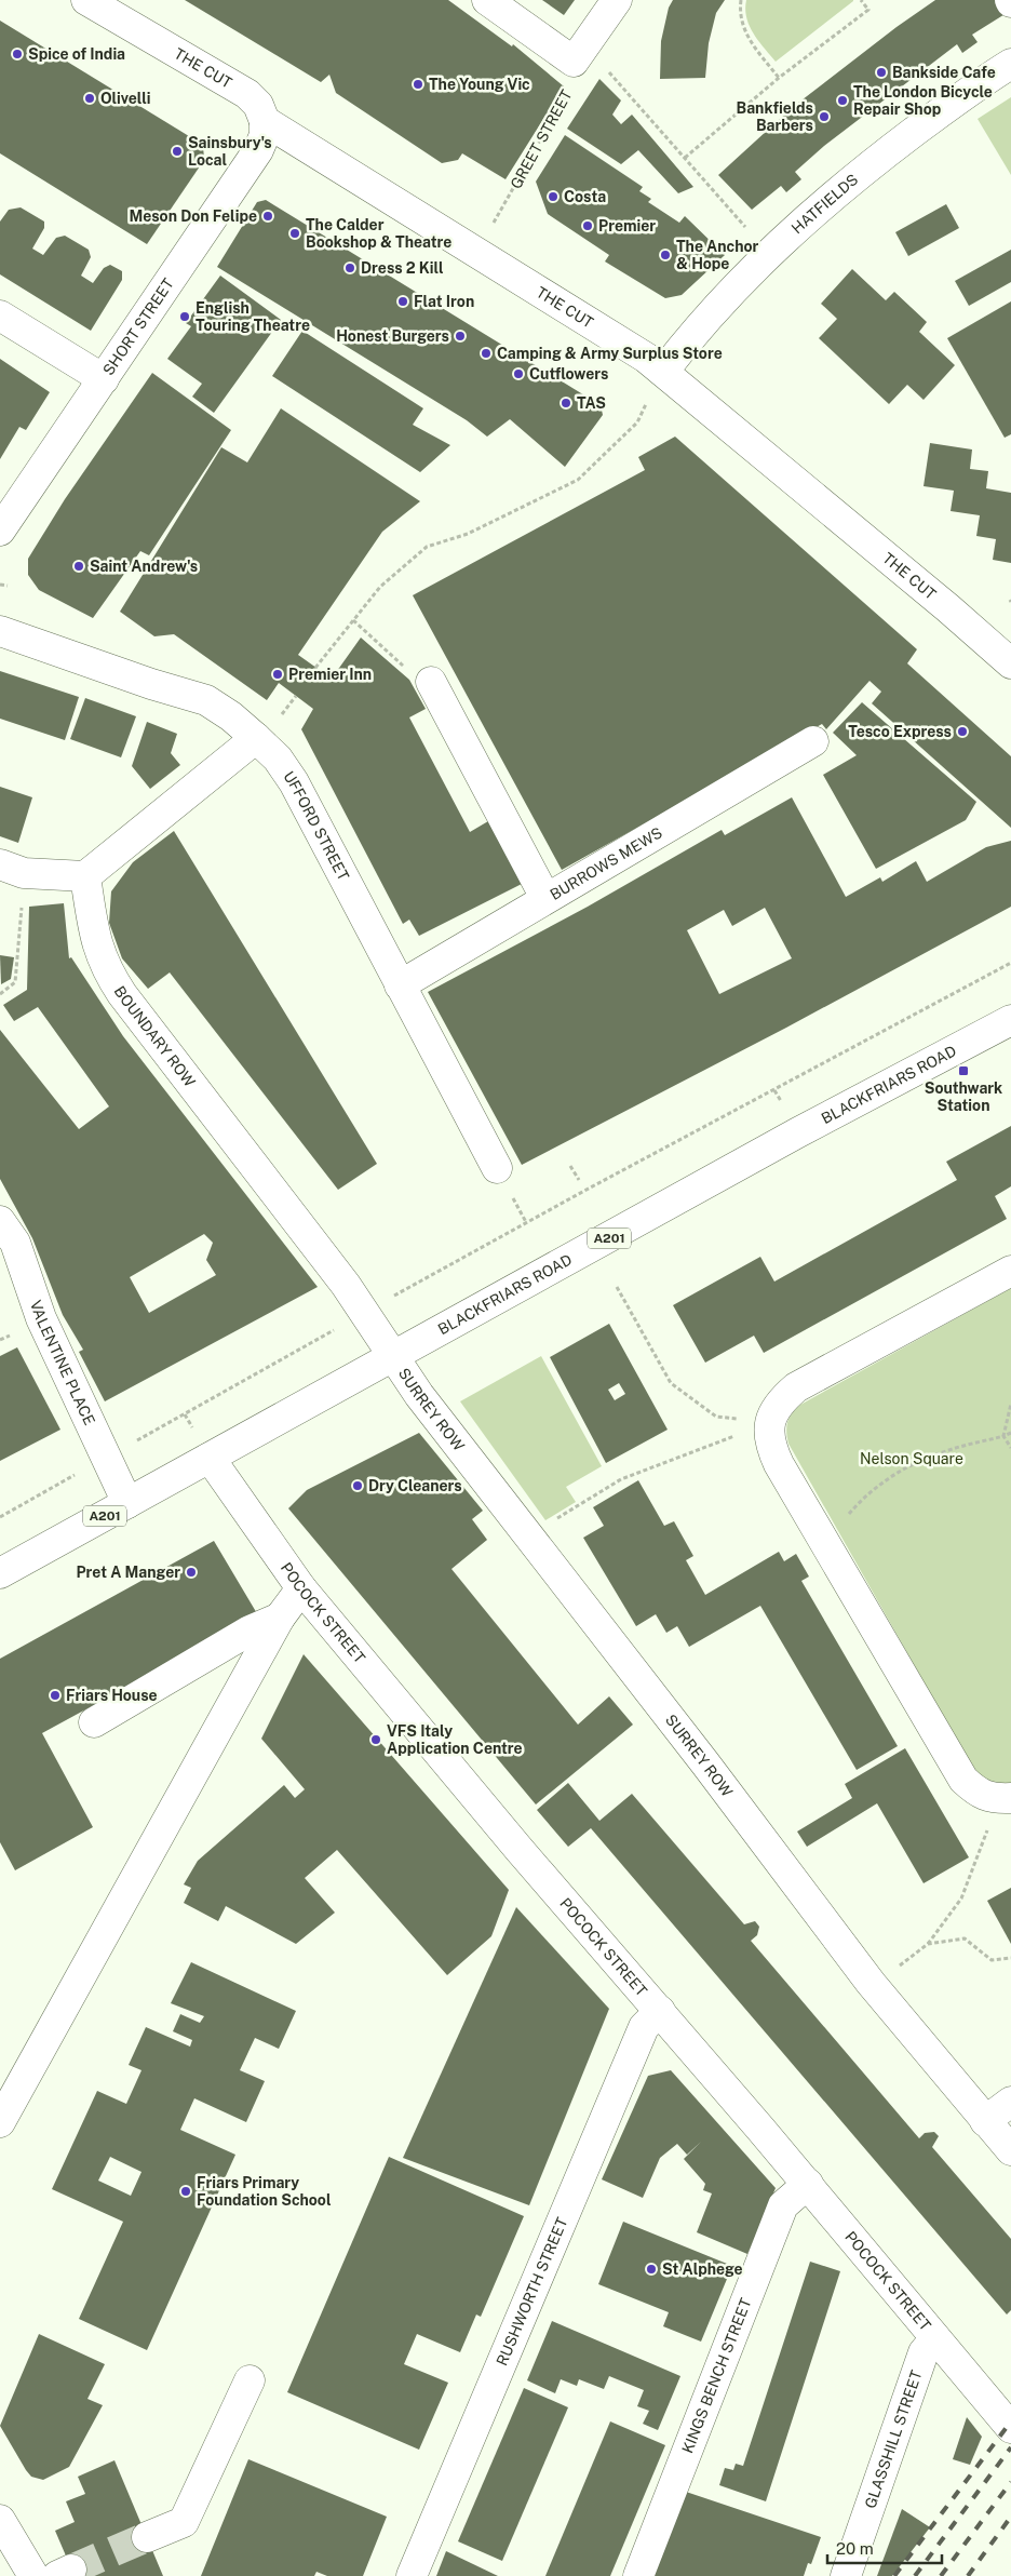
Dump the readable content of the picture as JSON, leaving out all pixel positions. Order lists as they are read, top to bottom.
{
  "streets": {
    "street": [
      "THE CUT",
      "HATFIELDS",
      "SHORT STREET",
      "UFFORD STREET",
      "BURROWS MEWS",
      "BOUNDARY ROW",
      "BLACKFRIARS ROAD",
      "A201",
      "VALENTINE PLACE",
      "SURREY ROW",
      "POCOCK STREET",
      "RUSHWORTH STREET",
      "KINGS BENCH STREET",
      "GLASSHILL STREET"
    ],
    "path": ["GREET STREET"]
  },
  "crossings": [
    ["THE CUT", "GREET STREET"],
    ["THE CUT", "HATFIELDS"],
    ["THE CUT", "SHORT STREET"],
    ["UFFORD STREET", "BURROWS MEWS"],
    ["BOUNDARY ROW", "BLACKFRIARS ROAD"],
    ["BOUNDARY ROW", "SURREY ROW"],
    ["BLACKFRIARS ROAD", "VALENTINE PLACE"],
    ["BLACKFRIARS ROAD", "SURREY ROW"],
    ["BLACKFRIARS ROAD", "POCOCK STREET"],
    ["POCOCK STREET", "RUSHWORTH STREET"],
    ["POCOCK STREET", "KINGS BENCH STREET"],
    ["POCOCK STREET", "GLASSHILL STREET"]
  ],
  "parks": ["Nelson Square"],
  "places": {
    "other": [
      "Spice of India",
      "Bankside Cafe",
      "The Young Vic",
      "Olivelli",
      "The London Bicycle Repair Shop",
      "Bankfields Barbers",
      "Sainsbury's Local",
      "Costa",
      "Meson Don Felipe",
      "Premier",
      "The Calder Bookshop & Theatre",
      "The Anchor & Hope",
      "Dress 2 Kill",
      "Flat Iron",
      "English Touring Theatre",
      "Honest Burgers",
      "Camping & Army Surplus Store",
      "Cutflowers",
      "TAS",
      "Saint Andrew's",
      "Premier Inn",
      "Tesco Express",
      "Dry Cleaners",
      "Pret A Manger",
      "Friars House",
      "VFS Italy Application Centre",
      "Friars Primary Foundation School",
      "St Alphege"
    ],
    "transit": ["Southwark Station"]
  },
  "scale_bar": "20 m"
}
